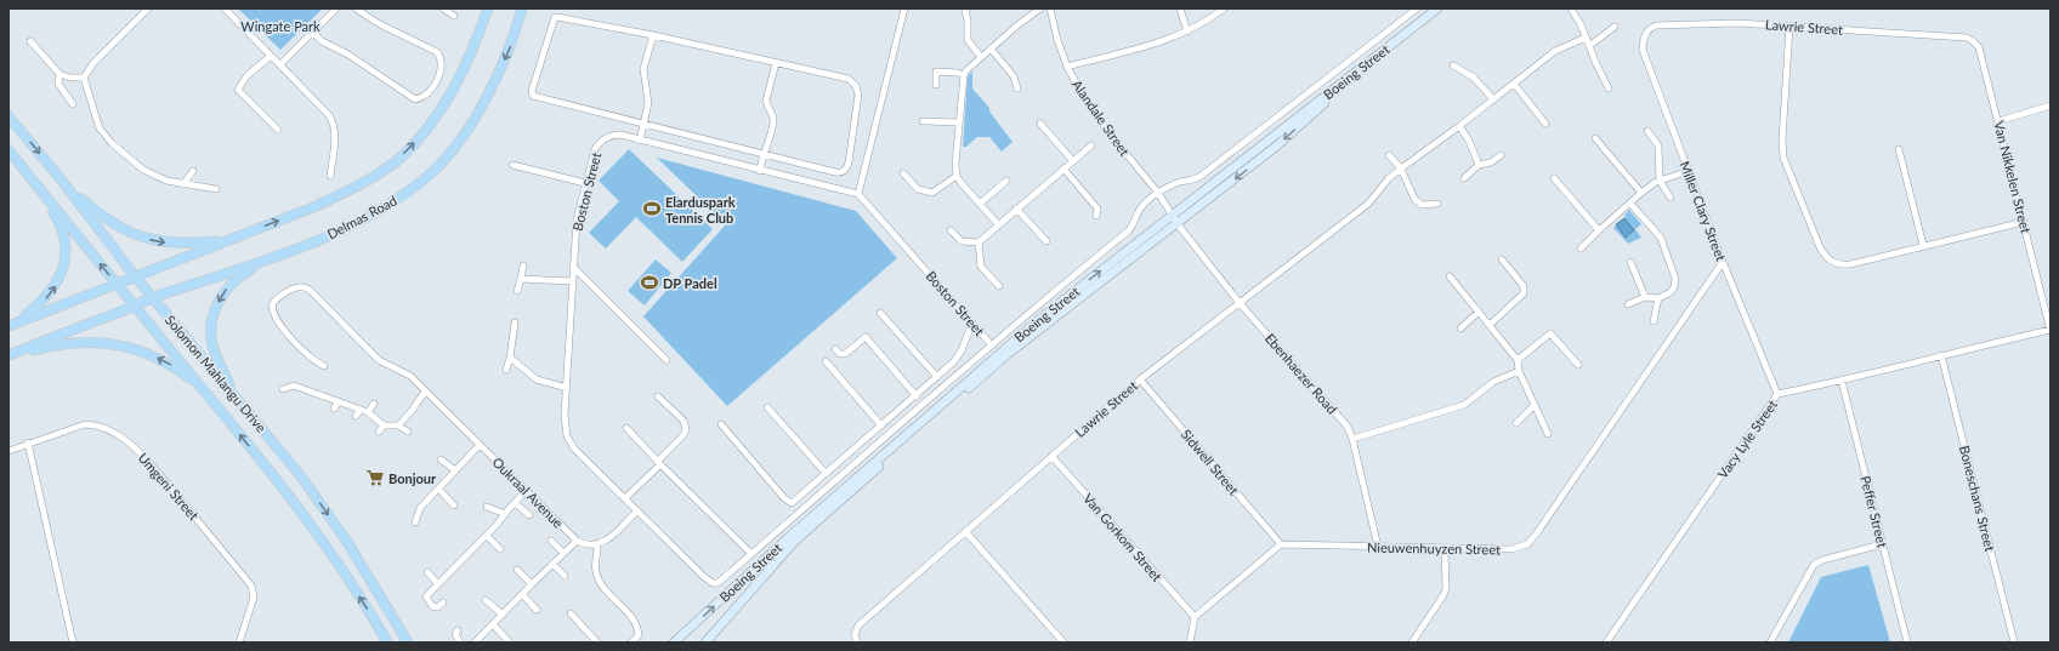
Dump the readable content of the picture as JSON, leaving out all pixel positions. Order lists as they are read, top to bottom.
{
  "streets": {
    "main road": ["Boeing Street", "Delmas Road", "Solomon Mahlangu Drive"],
    "street": [
      "Lawrie Street",
      "Alandale Street",
      "Van Nikkelen Street",
      "Boston Street",
      "Miller Clary Street",
      "Ebenhaezer Road",
      "Vacy Lyle Street",
      "Sidwell Street",
      "Umgeni Street",
      "Oukraal Avenue",
      "Boneschans Street",
      "Peffer Street",
      "Van Gorkom Street",
      "Nieuwenhuyzen Street"
    ]
  },
  "crossings": [
    ["Lawrie Street", "Van Nikkelen Street"],
    ["Lawrie Street", "Miller Clary Street"],
    ["Lawrie Street", "Ebenhaezer Road"],
    ["Lawrie Street", "Sidwell Street"],
    ["Lawrie Street", "Van Gorkom Street"],
    ["Boeing Street", "Alandale Street"],
    ["Boeing Street", "Boston Street"],
    ["Boeing Street", "Ebenhaezer Road"],
    ["Alandale Street", "Ebenhaezer Road"],
    ["Van Nikkelen Street", "Vacy Lyle Street"],
    ["Miller Clary Street", "Vacy Lyle Street"],
    ["Miller Clary Street", "Nieuwenhuyzen Street"],
    ["Delmas Road", "Solomon Mahlangu Drive"],
    ["Ebenhaezer Road", "Nieuwenhuyzen Street"],
    ["Vacy Lyle Street", "Boneschans Street"],
    ["Vacy Lyle Street", "Peffer Street"],
    ["Sidwell Street", "Nieuwenhuyzen Street"]
  ],
  "parks": ["Wingate Park"],
  "places": {
    "sports": ["Elarduspark Tennis Club", "DP Padel"],
    "supermarket": ["Bonjour"]
  }
}
